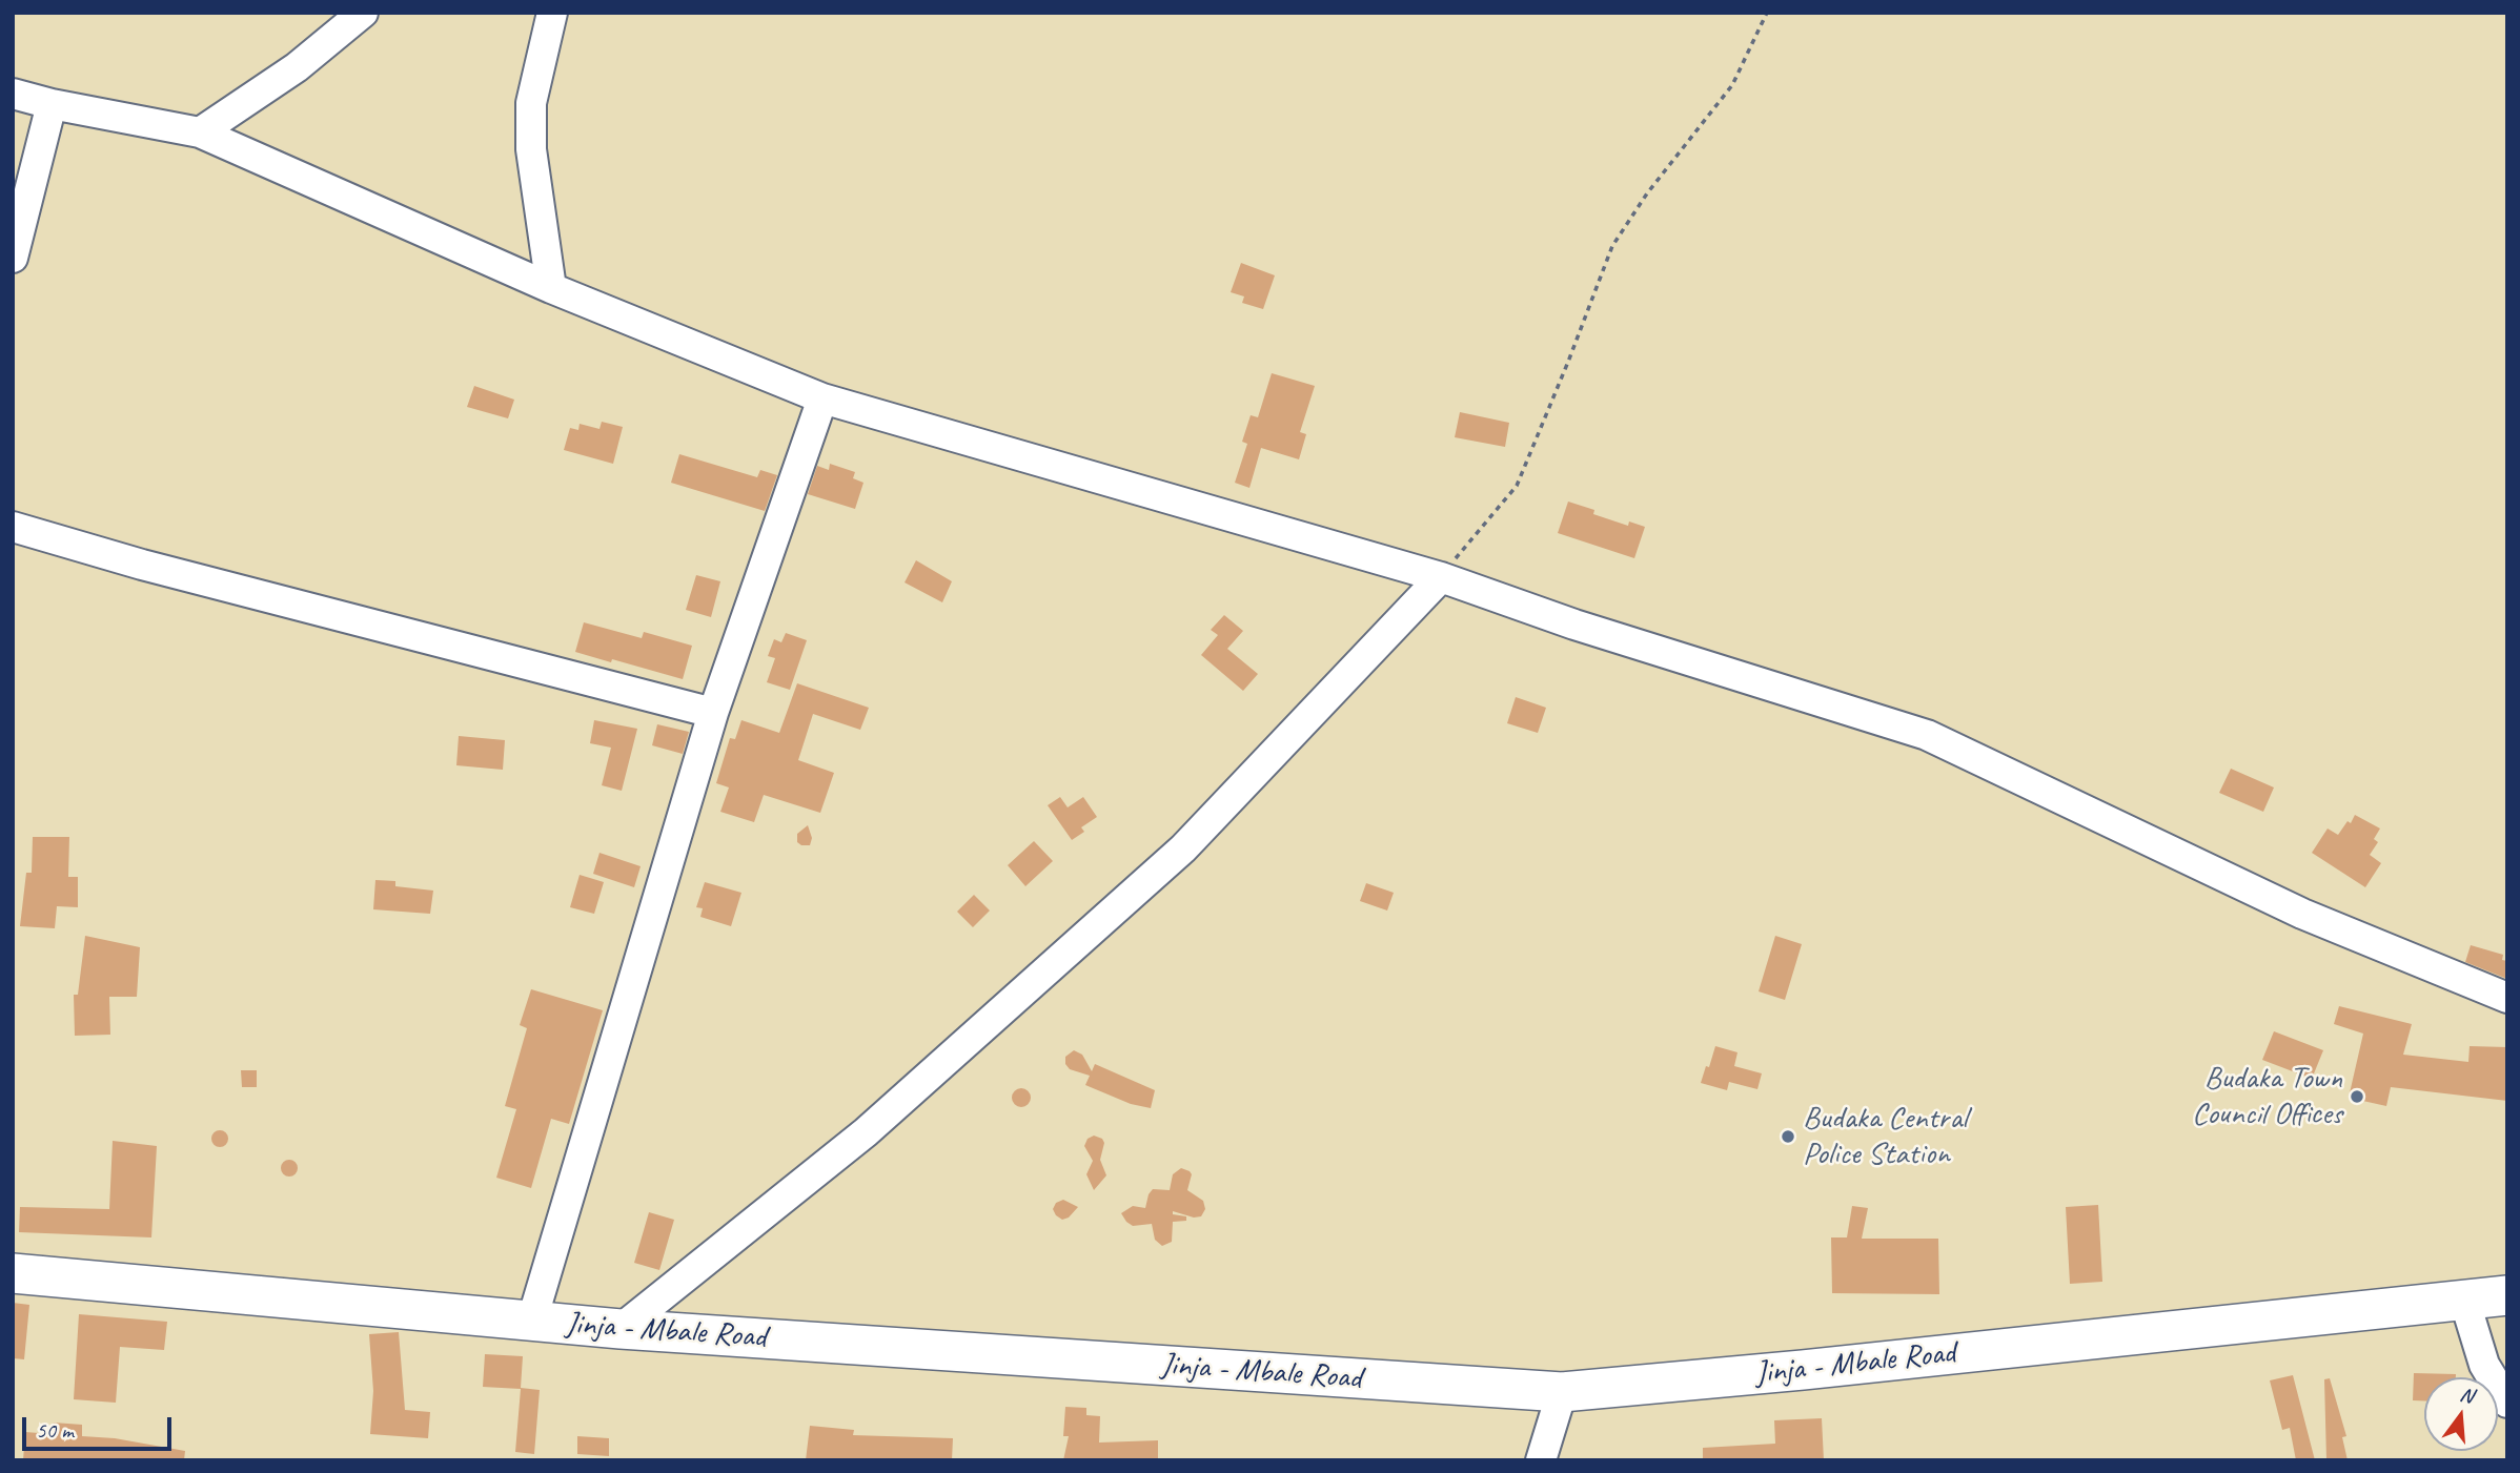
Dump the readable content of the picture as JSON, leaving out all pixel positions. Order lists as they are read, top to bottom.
{
  "streets": {
    "main road": ["Jinja - Mbale Road"]
  },
  "places": ["Budaka Town Council Offices", "Budaka Central Police Station"],
  "scale_bar": "50 m",
  "north": "top"
}
